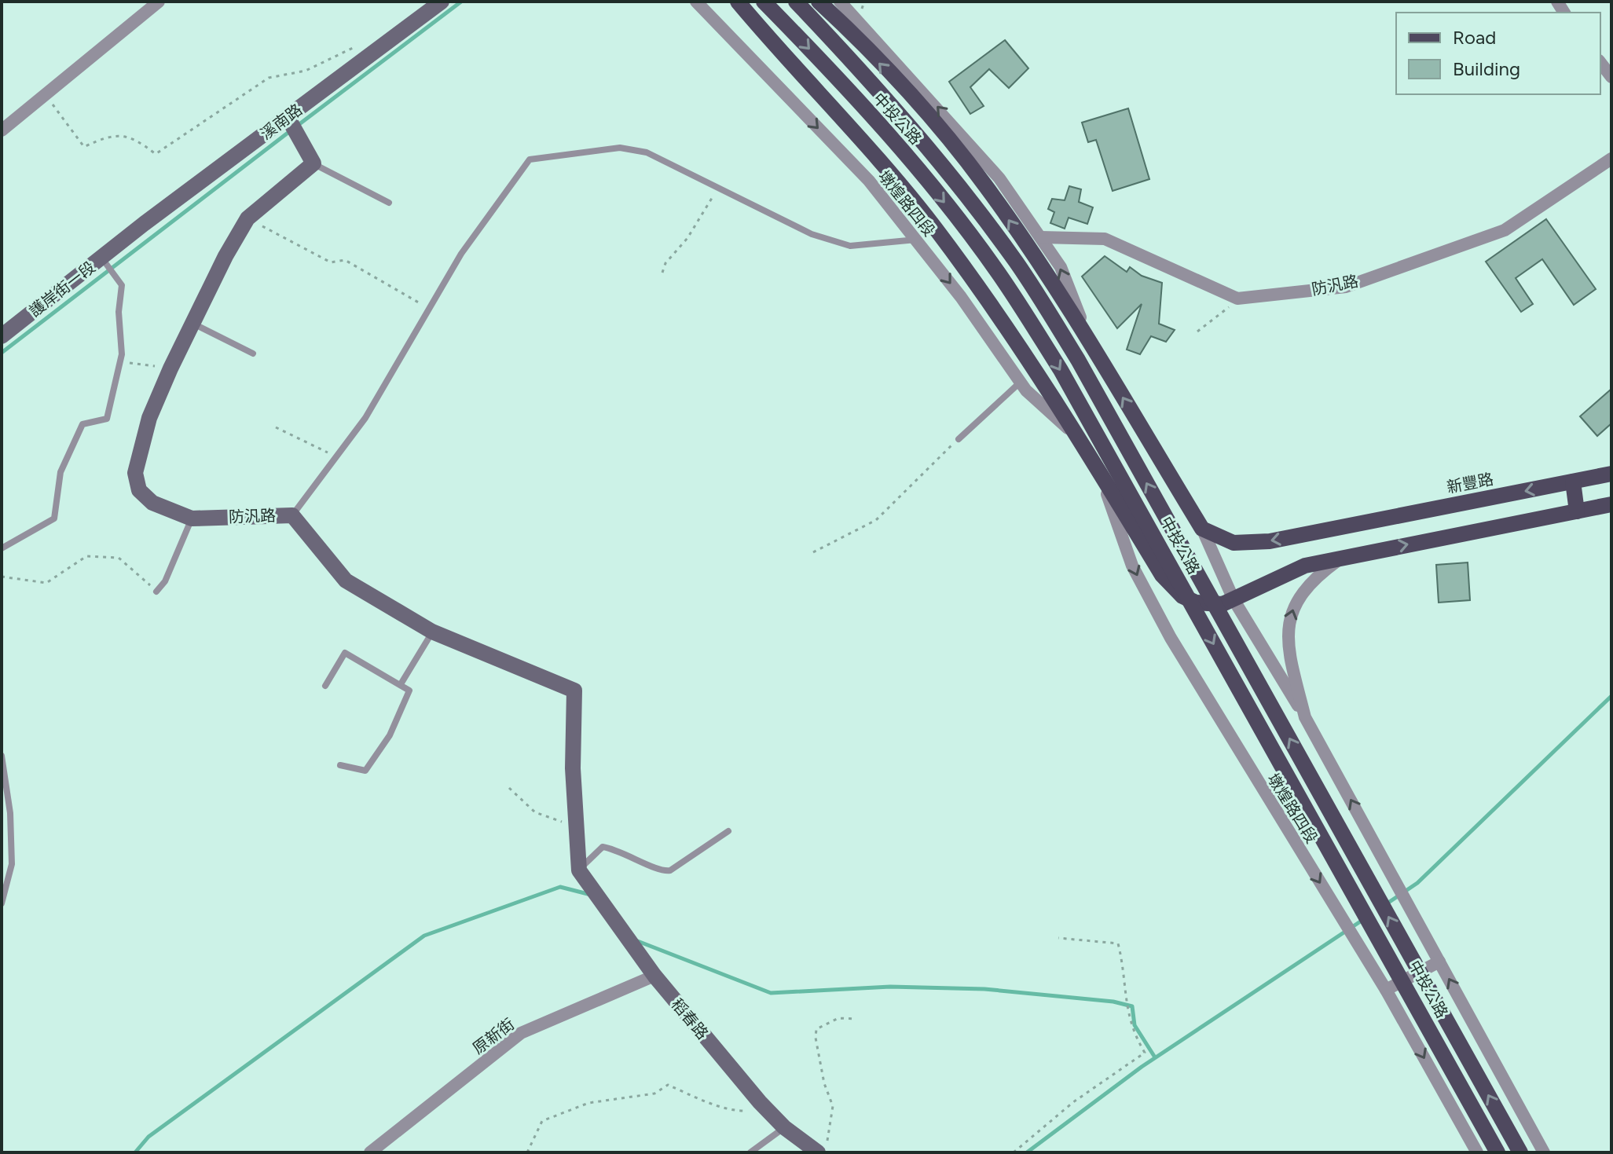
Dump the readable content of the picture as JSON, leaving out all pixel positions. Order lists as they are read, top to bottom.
{
  "streets": {
    "main road": ["中投公路", "新豐路"],
    "street": [
      "溪南路",
      "墩煌路四段",
      "防汎路",
      "護岸街一段",
      "稻春路",
      "原新街"
    ]
  },
  "crossings": [
    ["溪南路", "護岸街一段"],
    ["防汎路", "稻春路"],
    ["稻春路", "原新街"]
  ],
  "legend": ["Road", "Building"]
}
